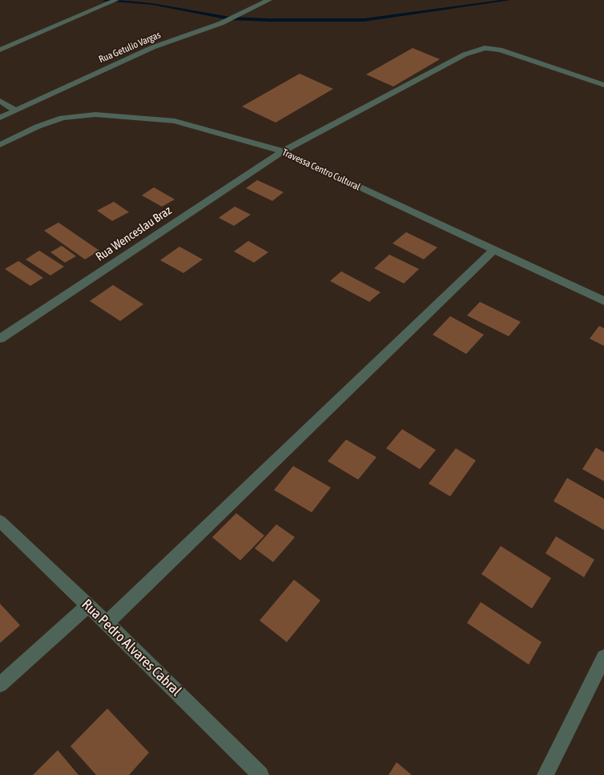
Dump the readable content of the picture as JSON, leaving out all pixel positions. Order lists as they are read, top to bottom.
{
  "streets": {
    "street": [
      "Rua Getulio Vargas",
      "Travessa Centro Cultural",
      "Rua Wenceslau Braz",
      "Rua Pedro Alvares Cabral"
    ]
  },
  "crossings": [
    ["Travessa Centro Cultural", "Rua Wenceslau Braz"]
  ]
}
